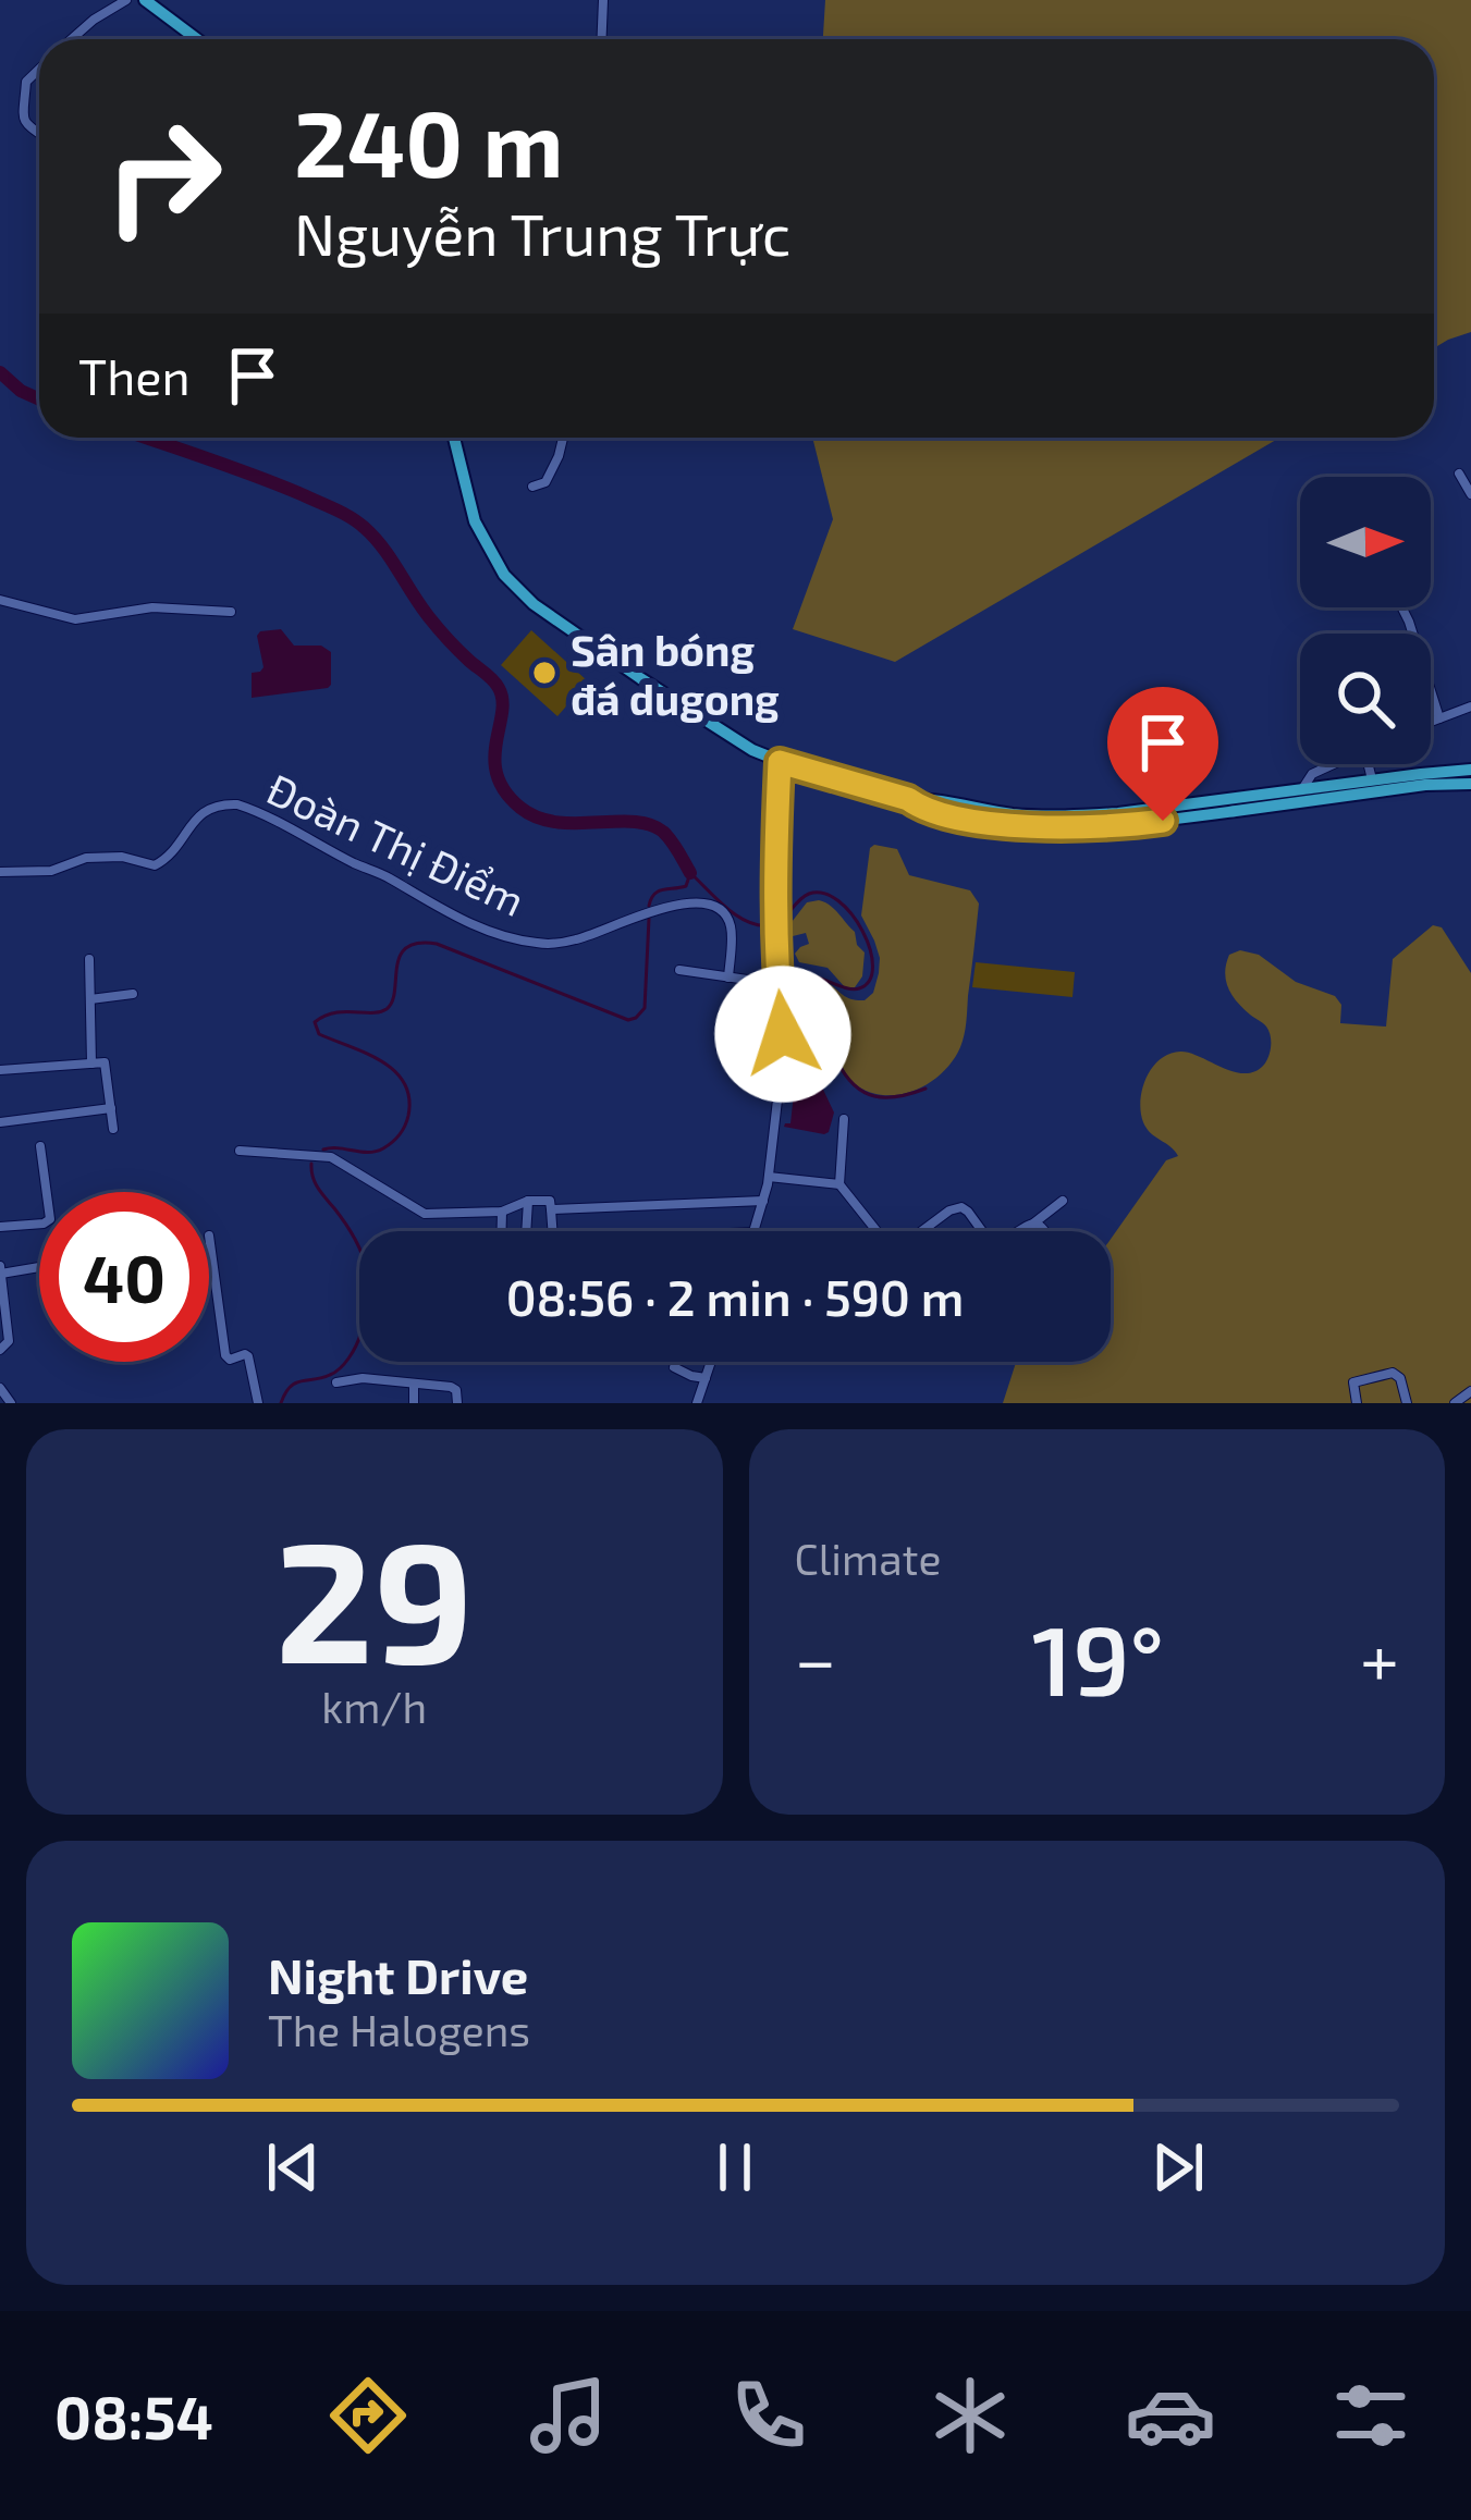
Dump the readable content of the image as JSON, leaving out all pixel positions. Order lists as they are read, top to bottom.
{
  "streets": {
    "street": ["Đoàn Thị Điểm"]
  },
  "places": ["Sân bóng đá dugong"],
  "north": "right",
  "page": {
    "turn": ["240 m", "Nguyễn Trung Trực"],
    "then": "Then",
    "limit": "40",
    "trip": "08:56 · 2 min · 590 m",
    "tile": [
      ["29", "km/h"],
      "Climate"
    ],
    "heat": ["−", "19°", "+"],
    "song": ["Night Drive", "The Halogens"],
    "tabs": "08:54"
  }
}
